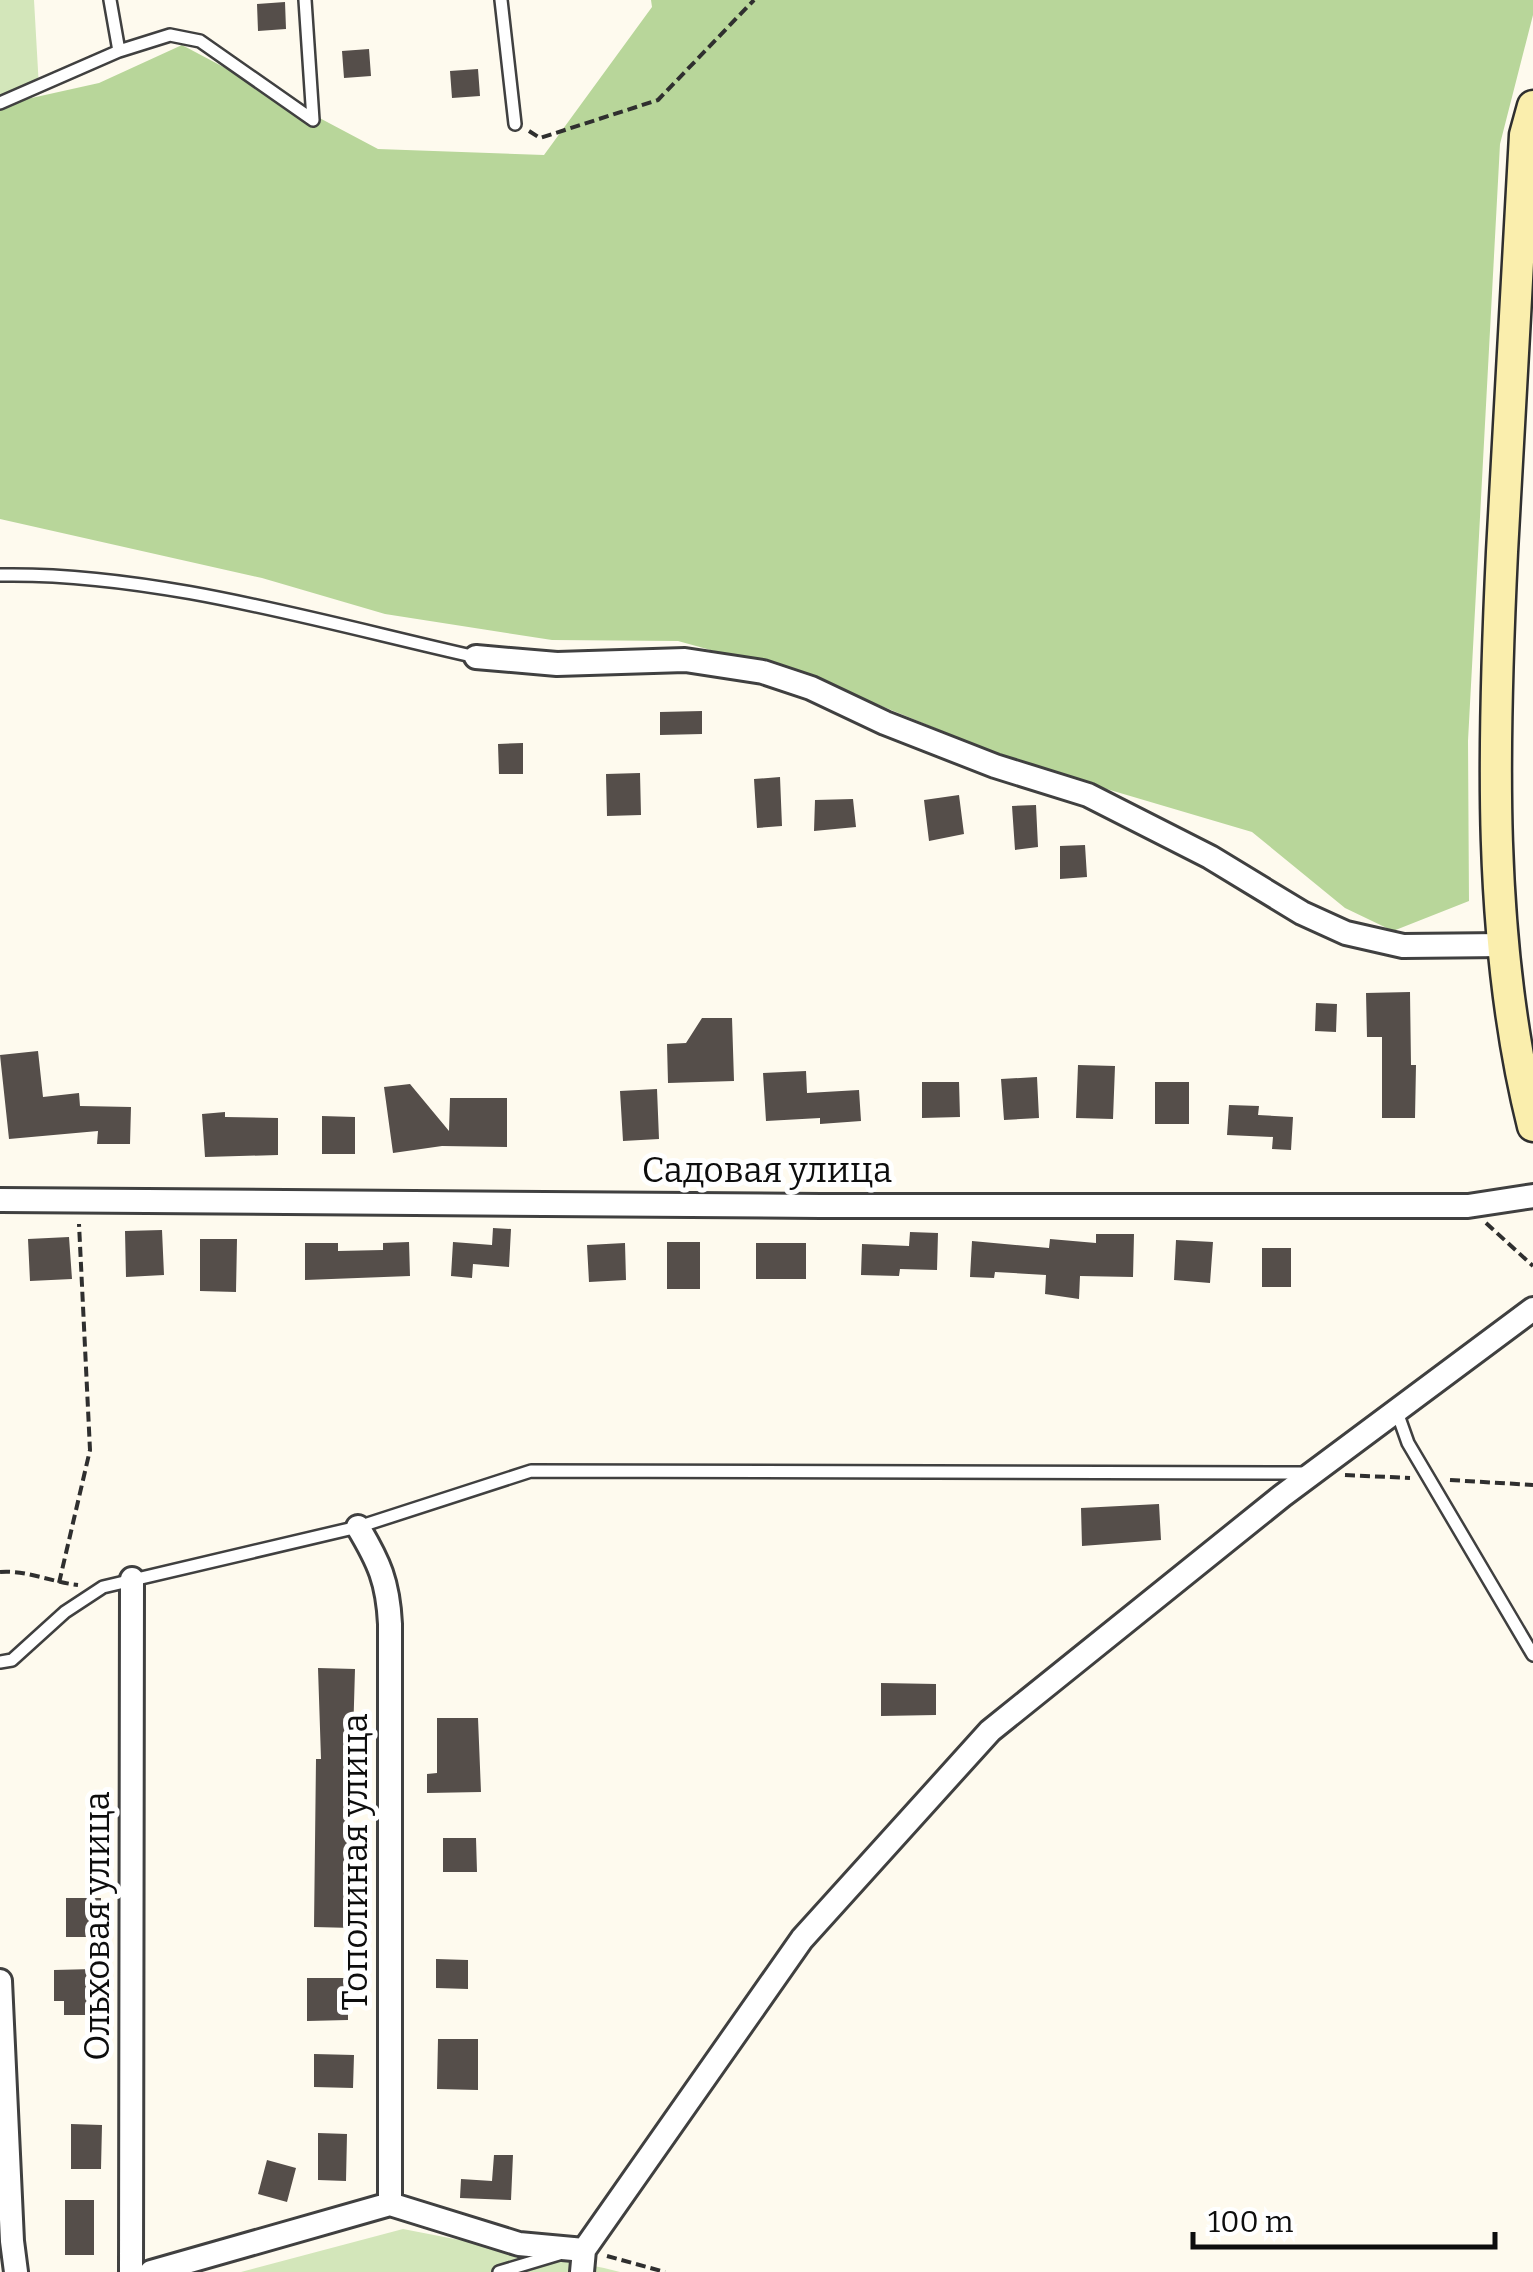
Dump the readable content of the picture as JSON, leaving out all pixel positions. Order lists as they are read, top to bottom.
{
  "streets": {
    "street": ["Садовая улица", "Тополиная улица", "Ольховая улица"]
  },
  "scale_bar": "100 m"
}
